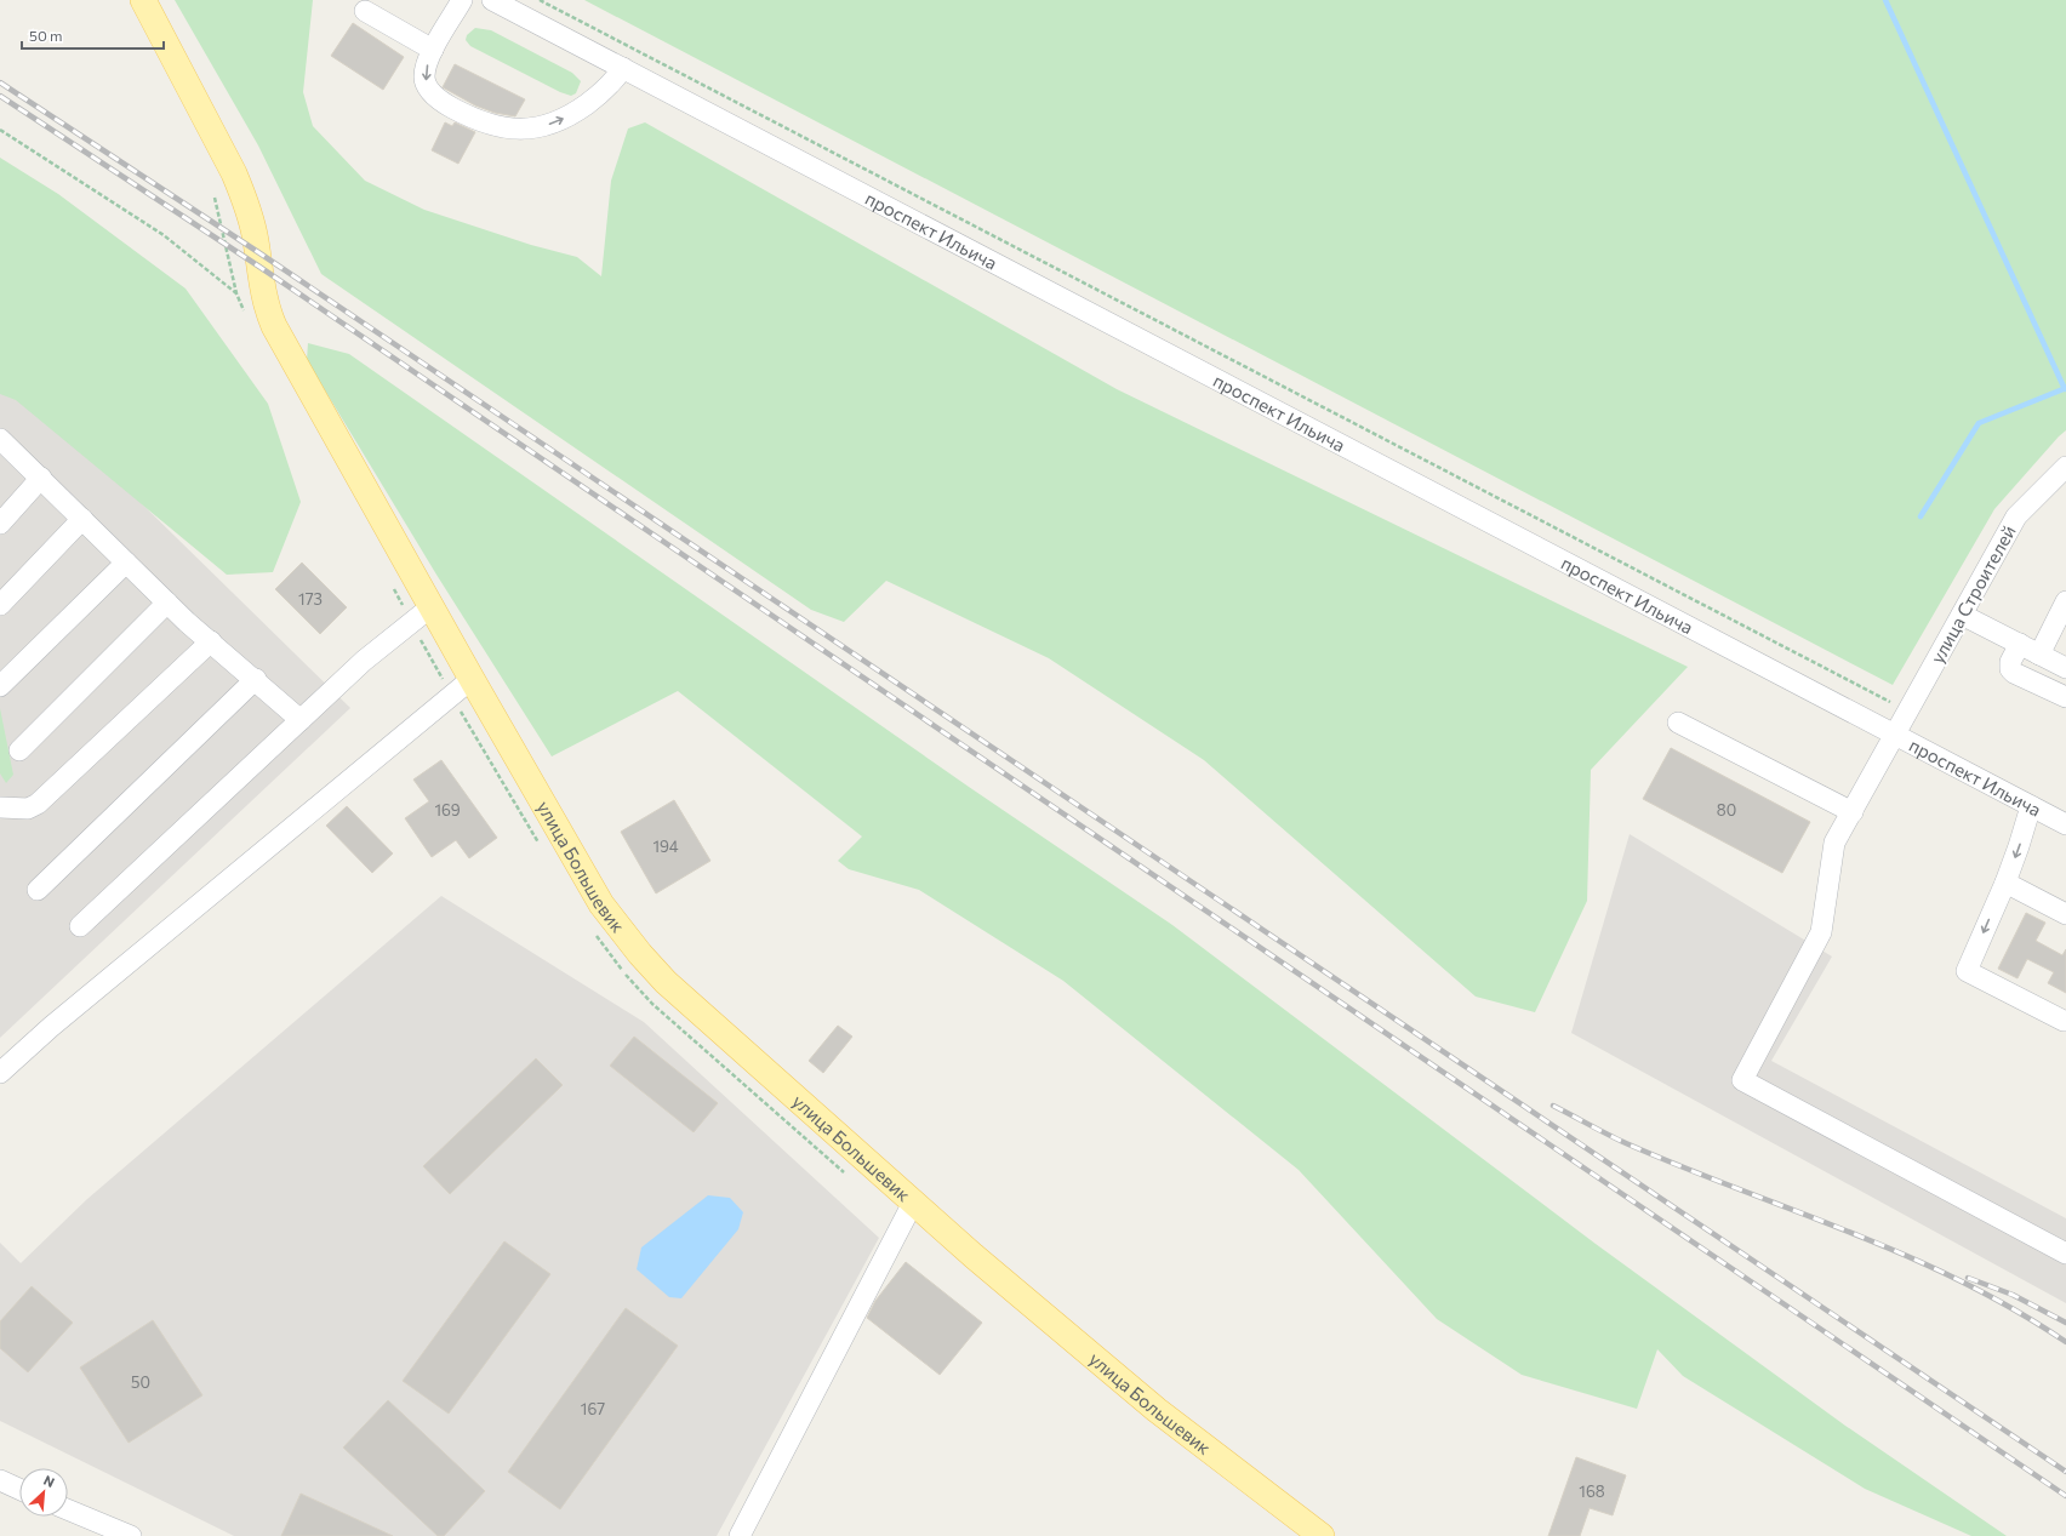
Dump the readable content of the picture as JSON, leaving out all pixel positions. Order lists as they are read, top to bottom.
{
  "streets": {
    "main road": ["улица Большевик"],
    "street": ["проспект Ильича", "улица Строителей"]
  },
  "crossings": [
    ["проспект Ильича", "улица Строителей"]
  ],
  "house_numbers": [
    "173",
    "169",
    "80",
    "194",
    "50",
    "167",
    "168"
  ],
  "scale_bar": "50 m",
  "north": "top right"
}
